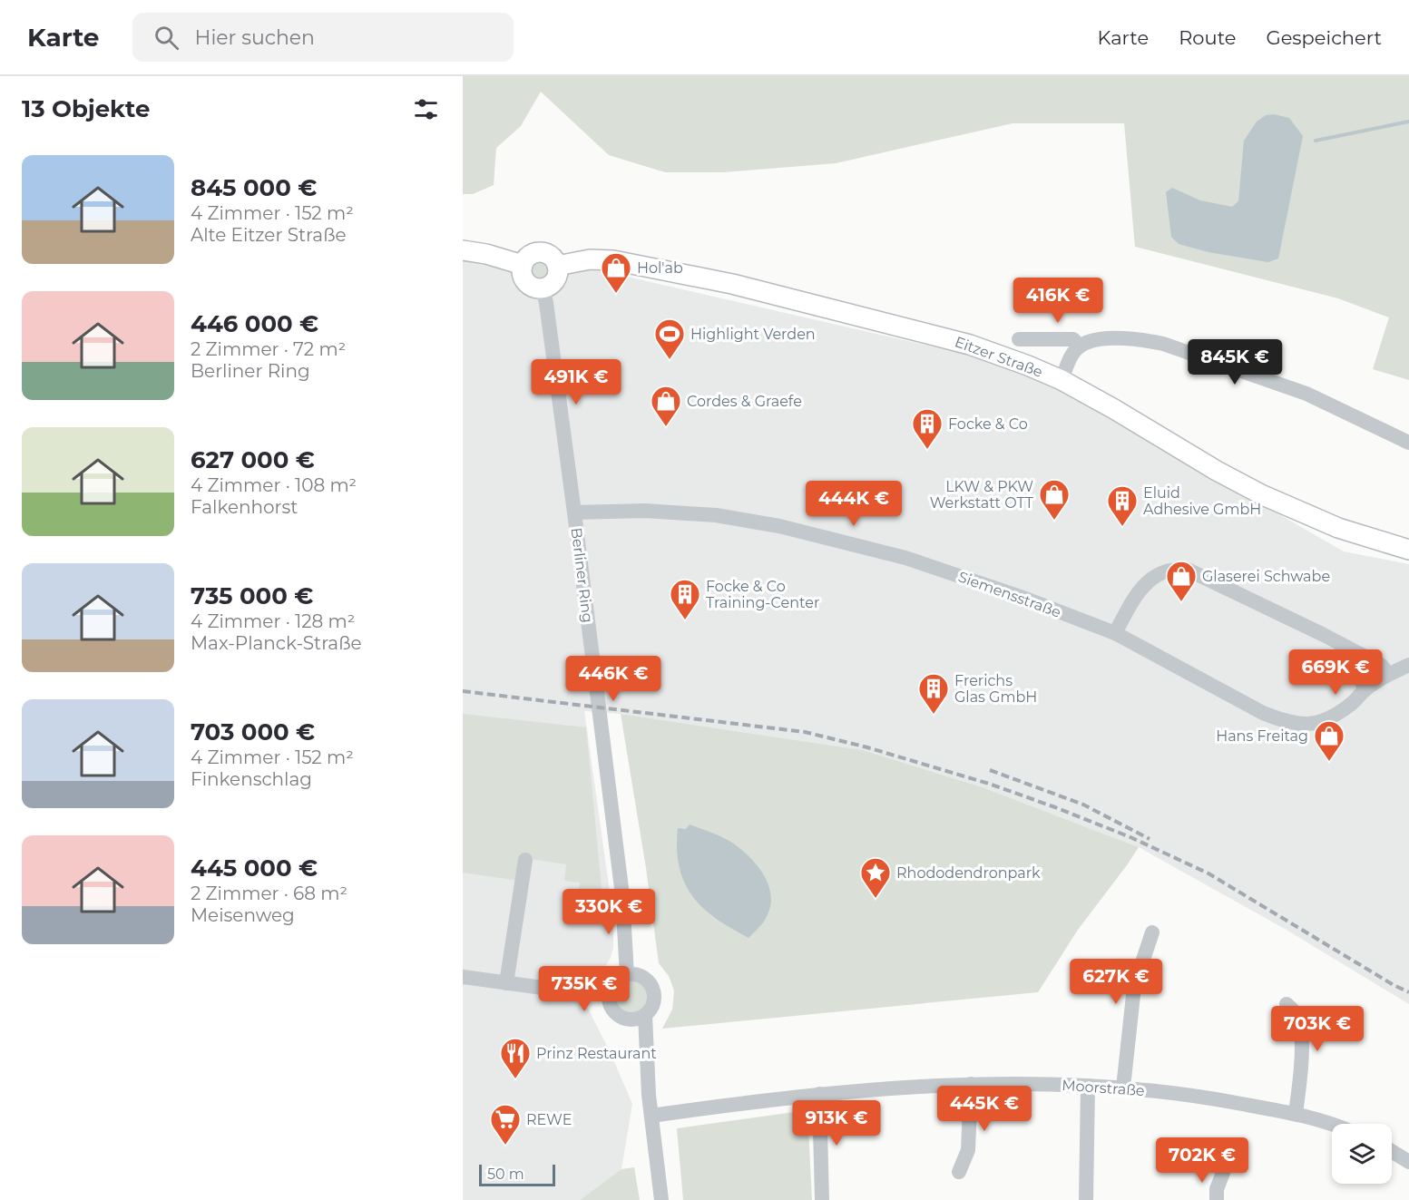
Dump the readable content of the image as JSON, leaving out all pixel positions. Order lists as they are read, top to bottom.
{
  "streets": {
    "main road": ["Eitzer Straße"],
    "street": ["Berliner Ring", "Siemensstraße", "Moorstraße"]
  },
  "crossings": [
    ["Eitzer Straße", "Berliner Ring"],
    ["Berliner Ring", "Siemensstraße"]
  ],
  "places": {
    "shop": [
      "Hol'ab",
      "Cordes & Graefe",
      "LKW & PKW Werkstatt OTT",
      "Glaserei Schwabe",
      "Hans Freitag"
    ],
    "sports": ["Highlight Verden"],
    "building": [
      "Focke & Co",
      "Eluid Adhesive GmbH",
      "Focke & Co Training-Center",
      "Frerichs Glas GmbH"
    ],
    "place": ["Rhododendronpark"],
    "restaurant": ["Prinz Restaurant"],
    "supermarket": ["REWE"]
  },
  "scale_bar": "50 m",
  "page": {
    "header": "Karte",
    "search": "Hier suchen",
    "nav": ["Karte", "Route", "Gespeichert"],
    "heading": "13 Objekte",
    "list": [
      {
        "name": "845 000 €",
        "note": "4 Zimmer · 152 m² · Alte Eitzer Straße"
      },
      {
        "name": "446 000 €",
        "note": "2 Zimmer · 72 m² · Berliner Ring"
      },
      {
        "name": "627 000 €",
        "note": "4 Zimmer · 108 m² · Falkenhorst"
      },
      {
        "name": "735 000 €",
        "note": "4 Zimmer · 128 m² · Max-Planck-Straße"
      },
      {
        "name": "703 000 €",
        "note": "4 Zimmer · 152 m² · Finkenschlag"
      },
      {
        "name": "445 000 €",
        "note": "2 Zimmer · 68 m² · Meisenweg"
      }
    ],
    "price": [
      "416K €",
      "845K €",
      "491K €",
      "444K €",
      "669K €",
      "446K €",
      "330K €",
      "627K €",
      "735K €",
      "703K €",
      "445K €",
      "913K €",
      "702K €"
    ],
    "scale": "50 m"
  }
}
